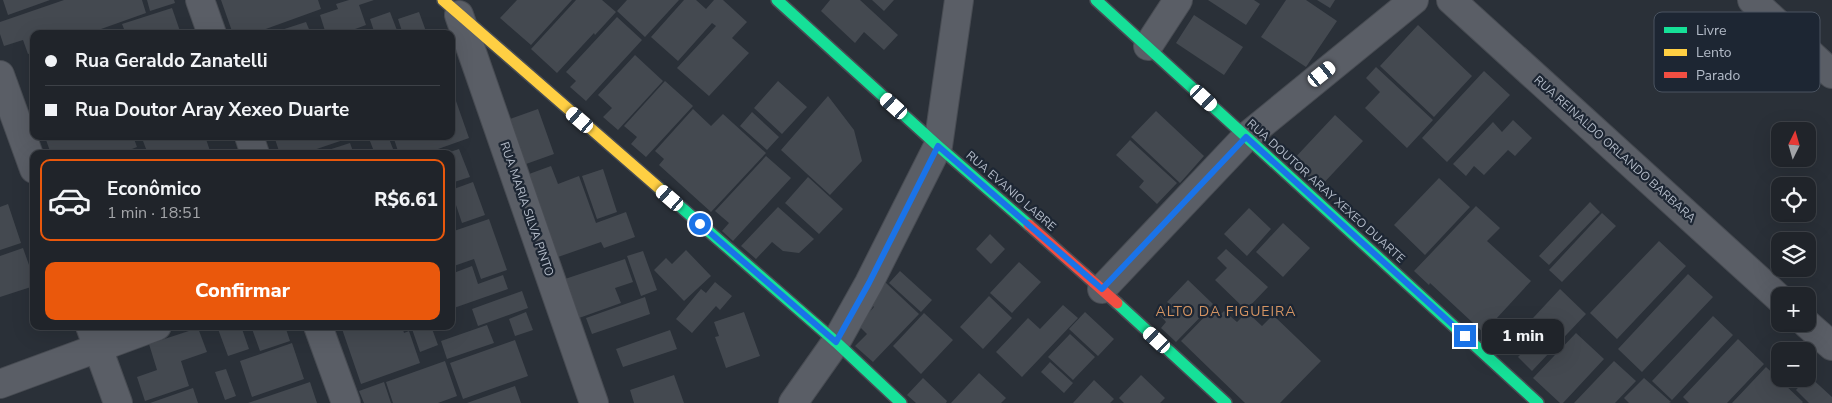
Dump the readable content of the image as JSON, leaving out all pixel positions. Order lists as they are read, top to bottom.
{
  "streets": {
    "street": [
      "RUA REINALDO ORLANDO BARBARA",
      "RUA EVANIO LABRE",
      "RUA DOUTOR ARAY XEXEO DUARTE",
      "RUA MARIA SILVA PINTO"
    ]
  },
  "districts": ["ALTO DA FIGUEIRA"],
  "legend": ["Livre", "Lento", "Parado"],
  "north": "top",
  "page": {
    "banner": ["Rua Geraldo Zanatelli", "Rua Doutor Aray Xexeo Duarte"],
    "map_buttons": ["+", "−"],
    "list": [
      {
        "name": "Econômico",
        "note": "1 min · 18:51",
        "value": "R$6.61"
      }
    ],
    "buttons": "Confirmar",
    "bubble": "1 min"
  }
}
